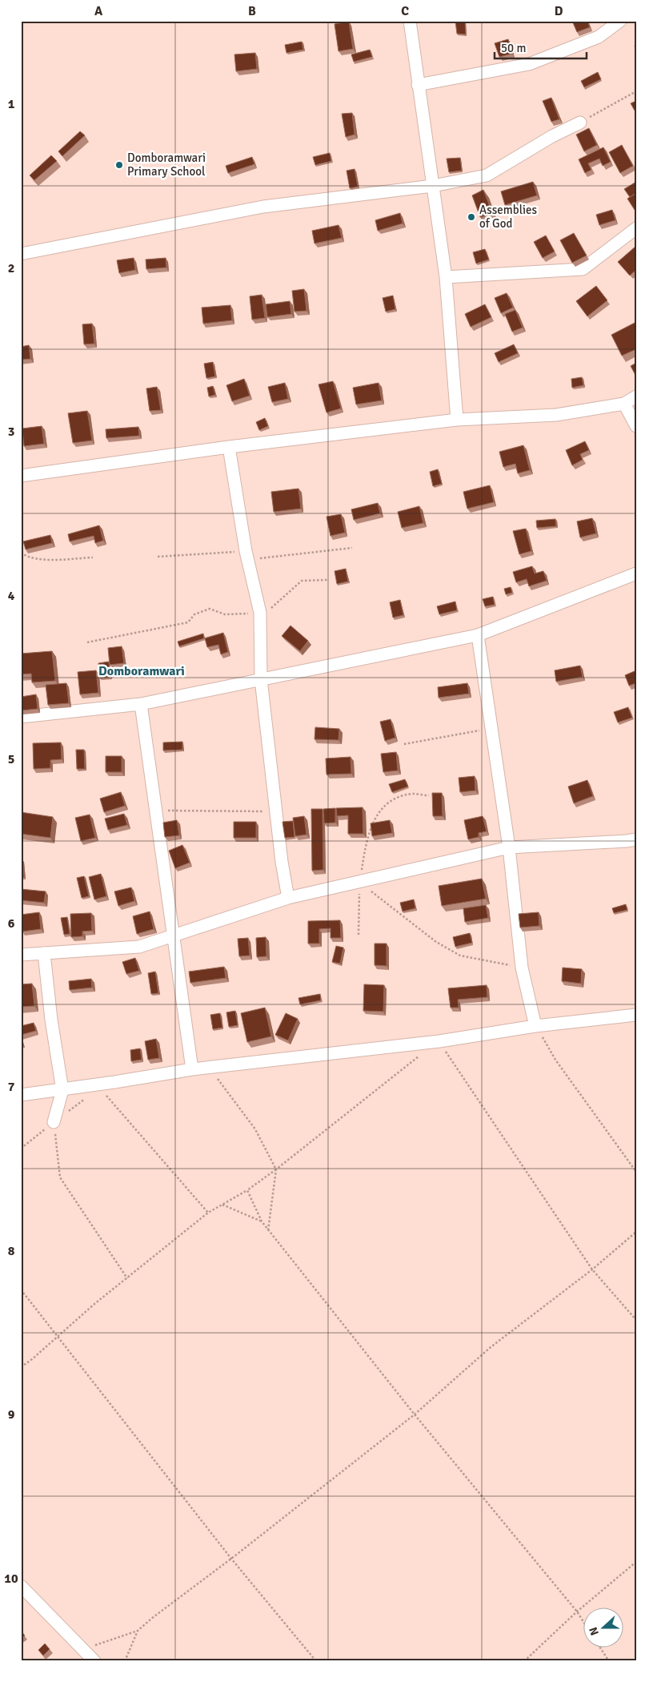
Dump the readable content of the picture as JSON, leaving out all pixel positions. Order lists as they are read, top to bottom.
{
  "districts": ["Domboramwari"],
  "places": ["Domboramwari Primary School", "Assemblies of God"],
  "scale_bar": "50 m",
  "north": "left",
  "grid": {
    "columns": [
      "A",
      "B",
      "C",
      "D"
    ],
    "rows": [
      "1",
      "2",
      "3",
      "4",
      "5",
      "6",
      "7",
      "8",
      "9",
      "10"
    ]
  }
}
